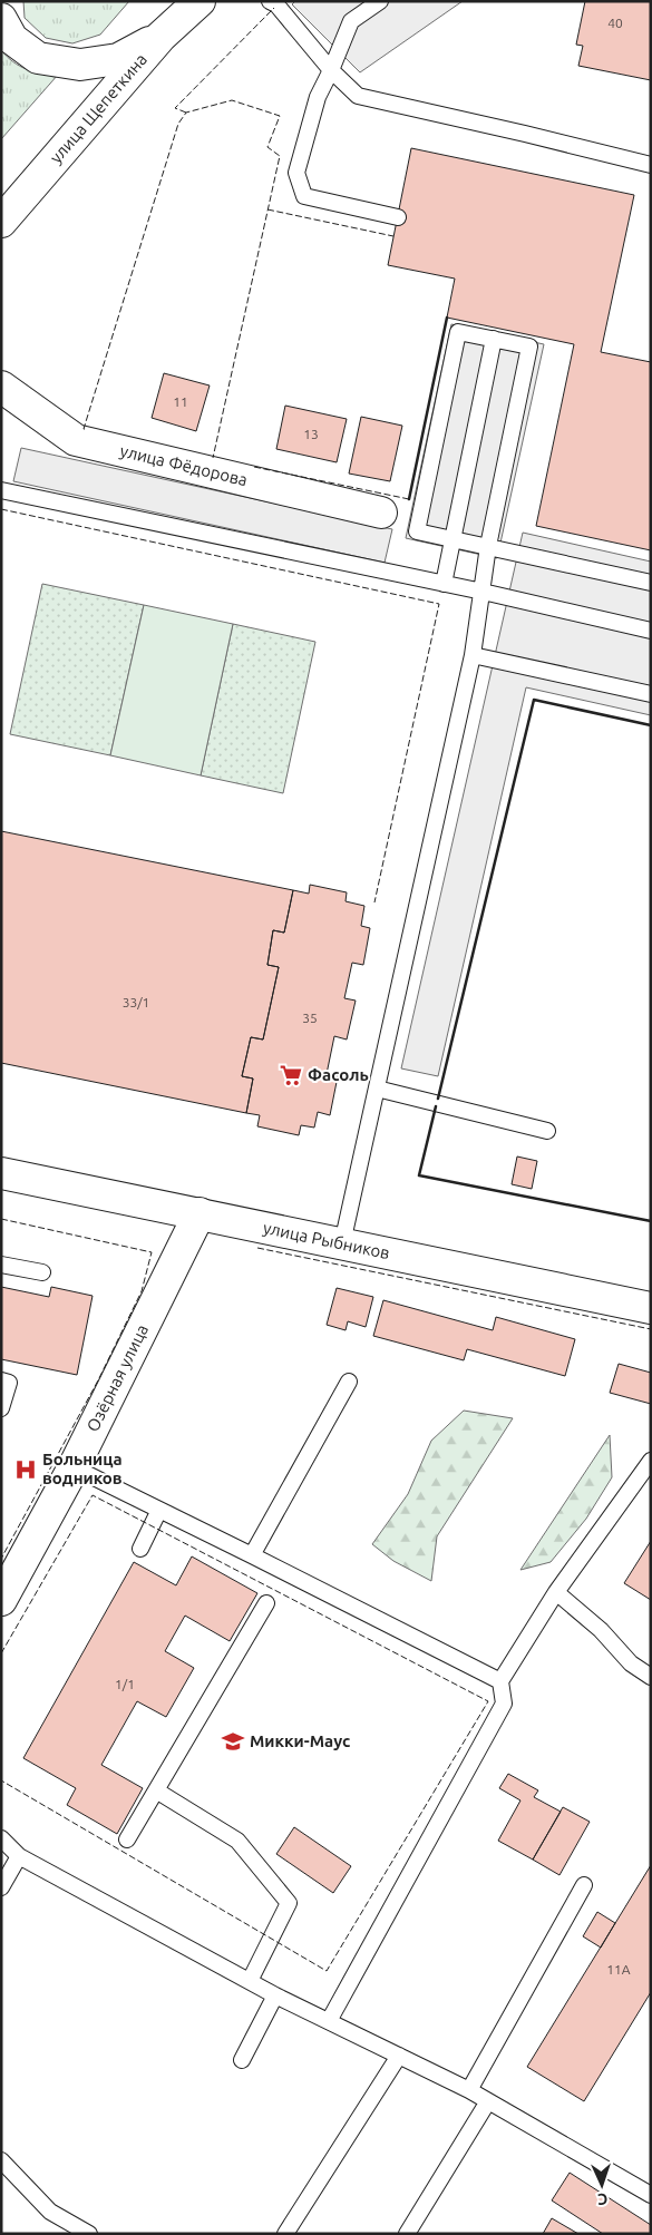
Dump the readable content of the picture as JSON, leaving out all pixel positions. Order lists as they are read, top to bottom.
{
  "streets": {
    "street": [
      "улица Щепеткина",
      "улица Фёдорова",
      "улица Рыбников",
      "Озёрная улица"
    ]
  },
  "crossings": [
    ["улица Рыбников", "Озёрная улица"]
  ],
  "places": {
    "supermarket": ["Фасоль"],
    "hospital": ["Больница водников"],
    "school or university": ["Микки-Маус"]
  },
  "house_numbers": [
    "40",
    "11",
    "13",
    "33/1",
    "35",
    "1/1",
    "11А"
  ],
  "north": "bottom"
}
